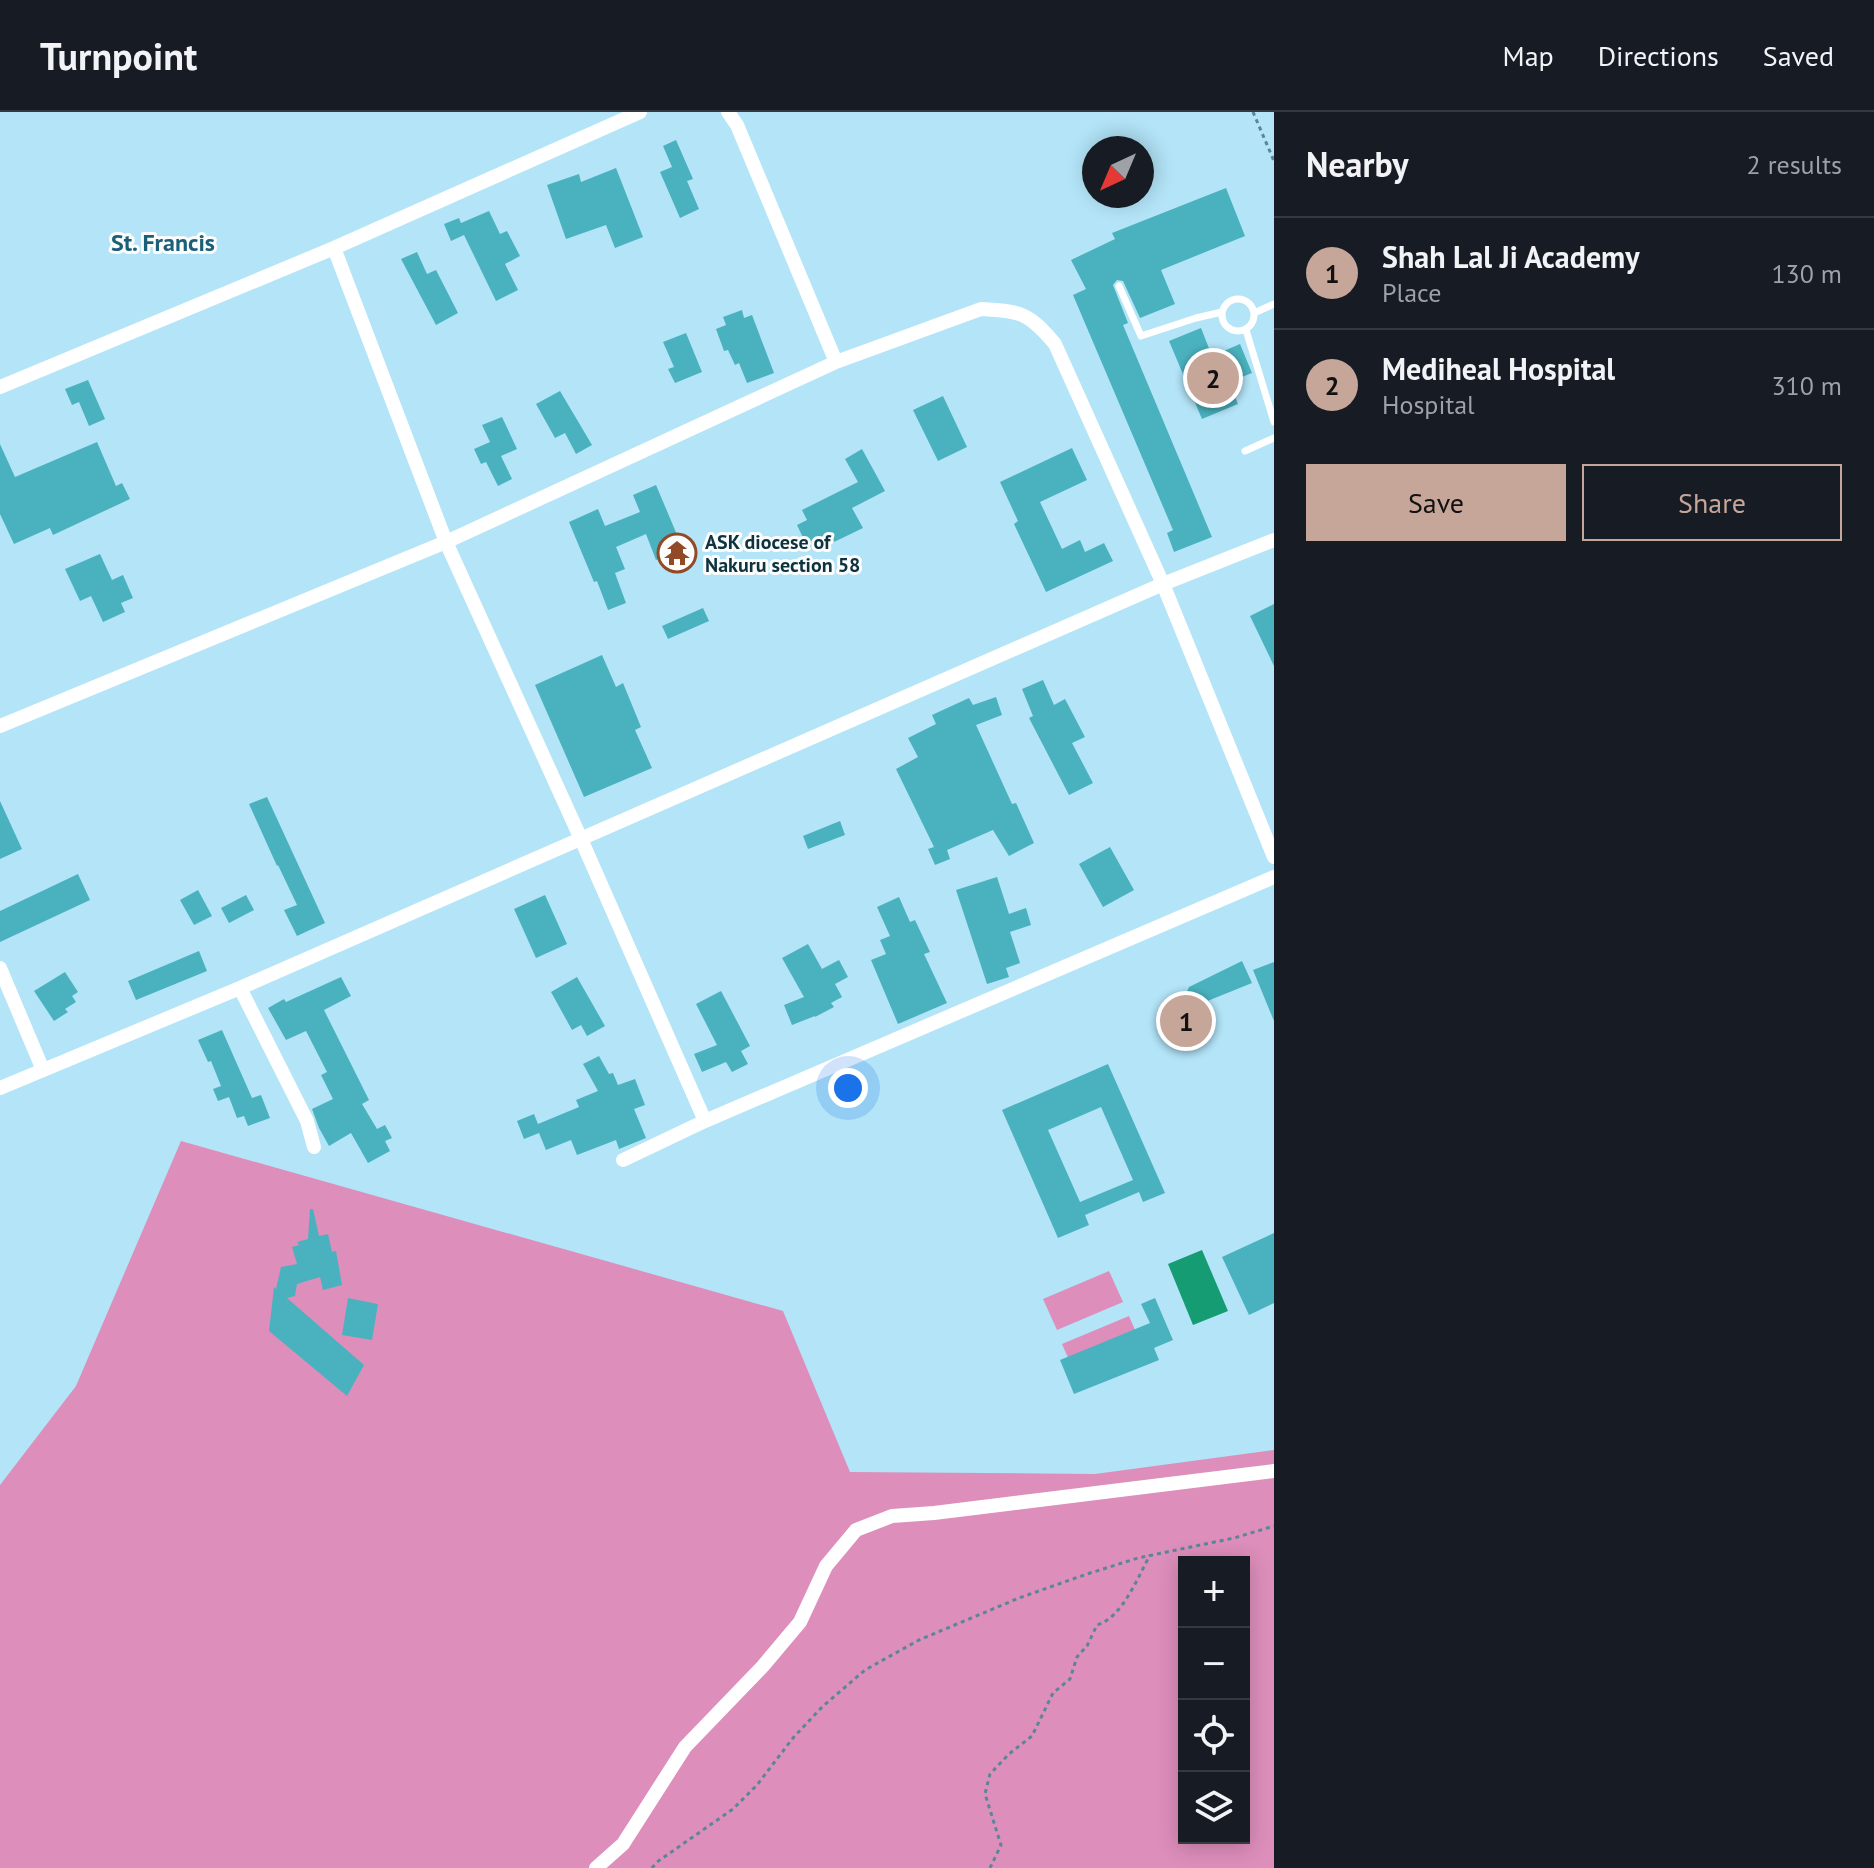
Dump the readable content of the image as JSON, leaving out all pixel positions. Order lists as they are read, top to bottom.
{
  "districts": ["St. Francis"],
  "places": {
    "temple": ["ASK diocese of Nakuru section 58"]
  },
  "north": "bottom left",
  "page": {
    "header": "Turnpoint",
    "nav": ["Map", "Directions", "Saved"],
    "heading": ["Nearby", "2 results"],
    "list": [
      {
        "mark": "1",
        "name": "Shah Lal Ji Academy",
        "note": "Place",
        "value": "130 m"
      },
      {
        "mark": "2",
        "name": "Mediheal Hospital",
        "note": "Hospital",
        "value": "310 m"
      }
    ],
    "pins": ["2", "1"],
    "buttons": ["Save", "Share"],
    "map_buttons": ["+", "−"]
  }
}
